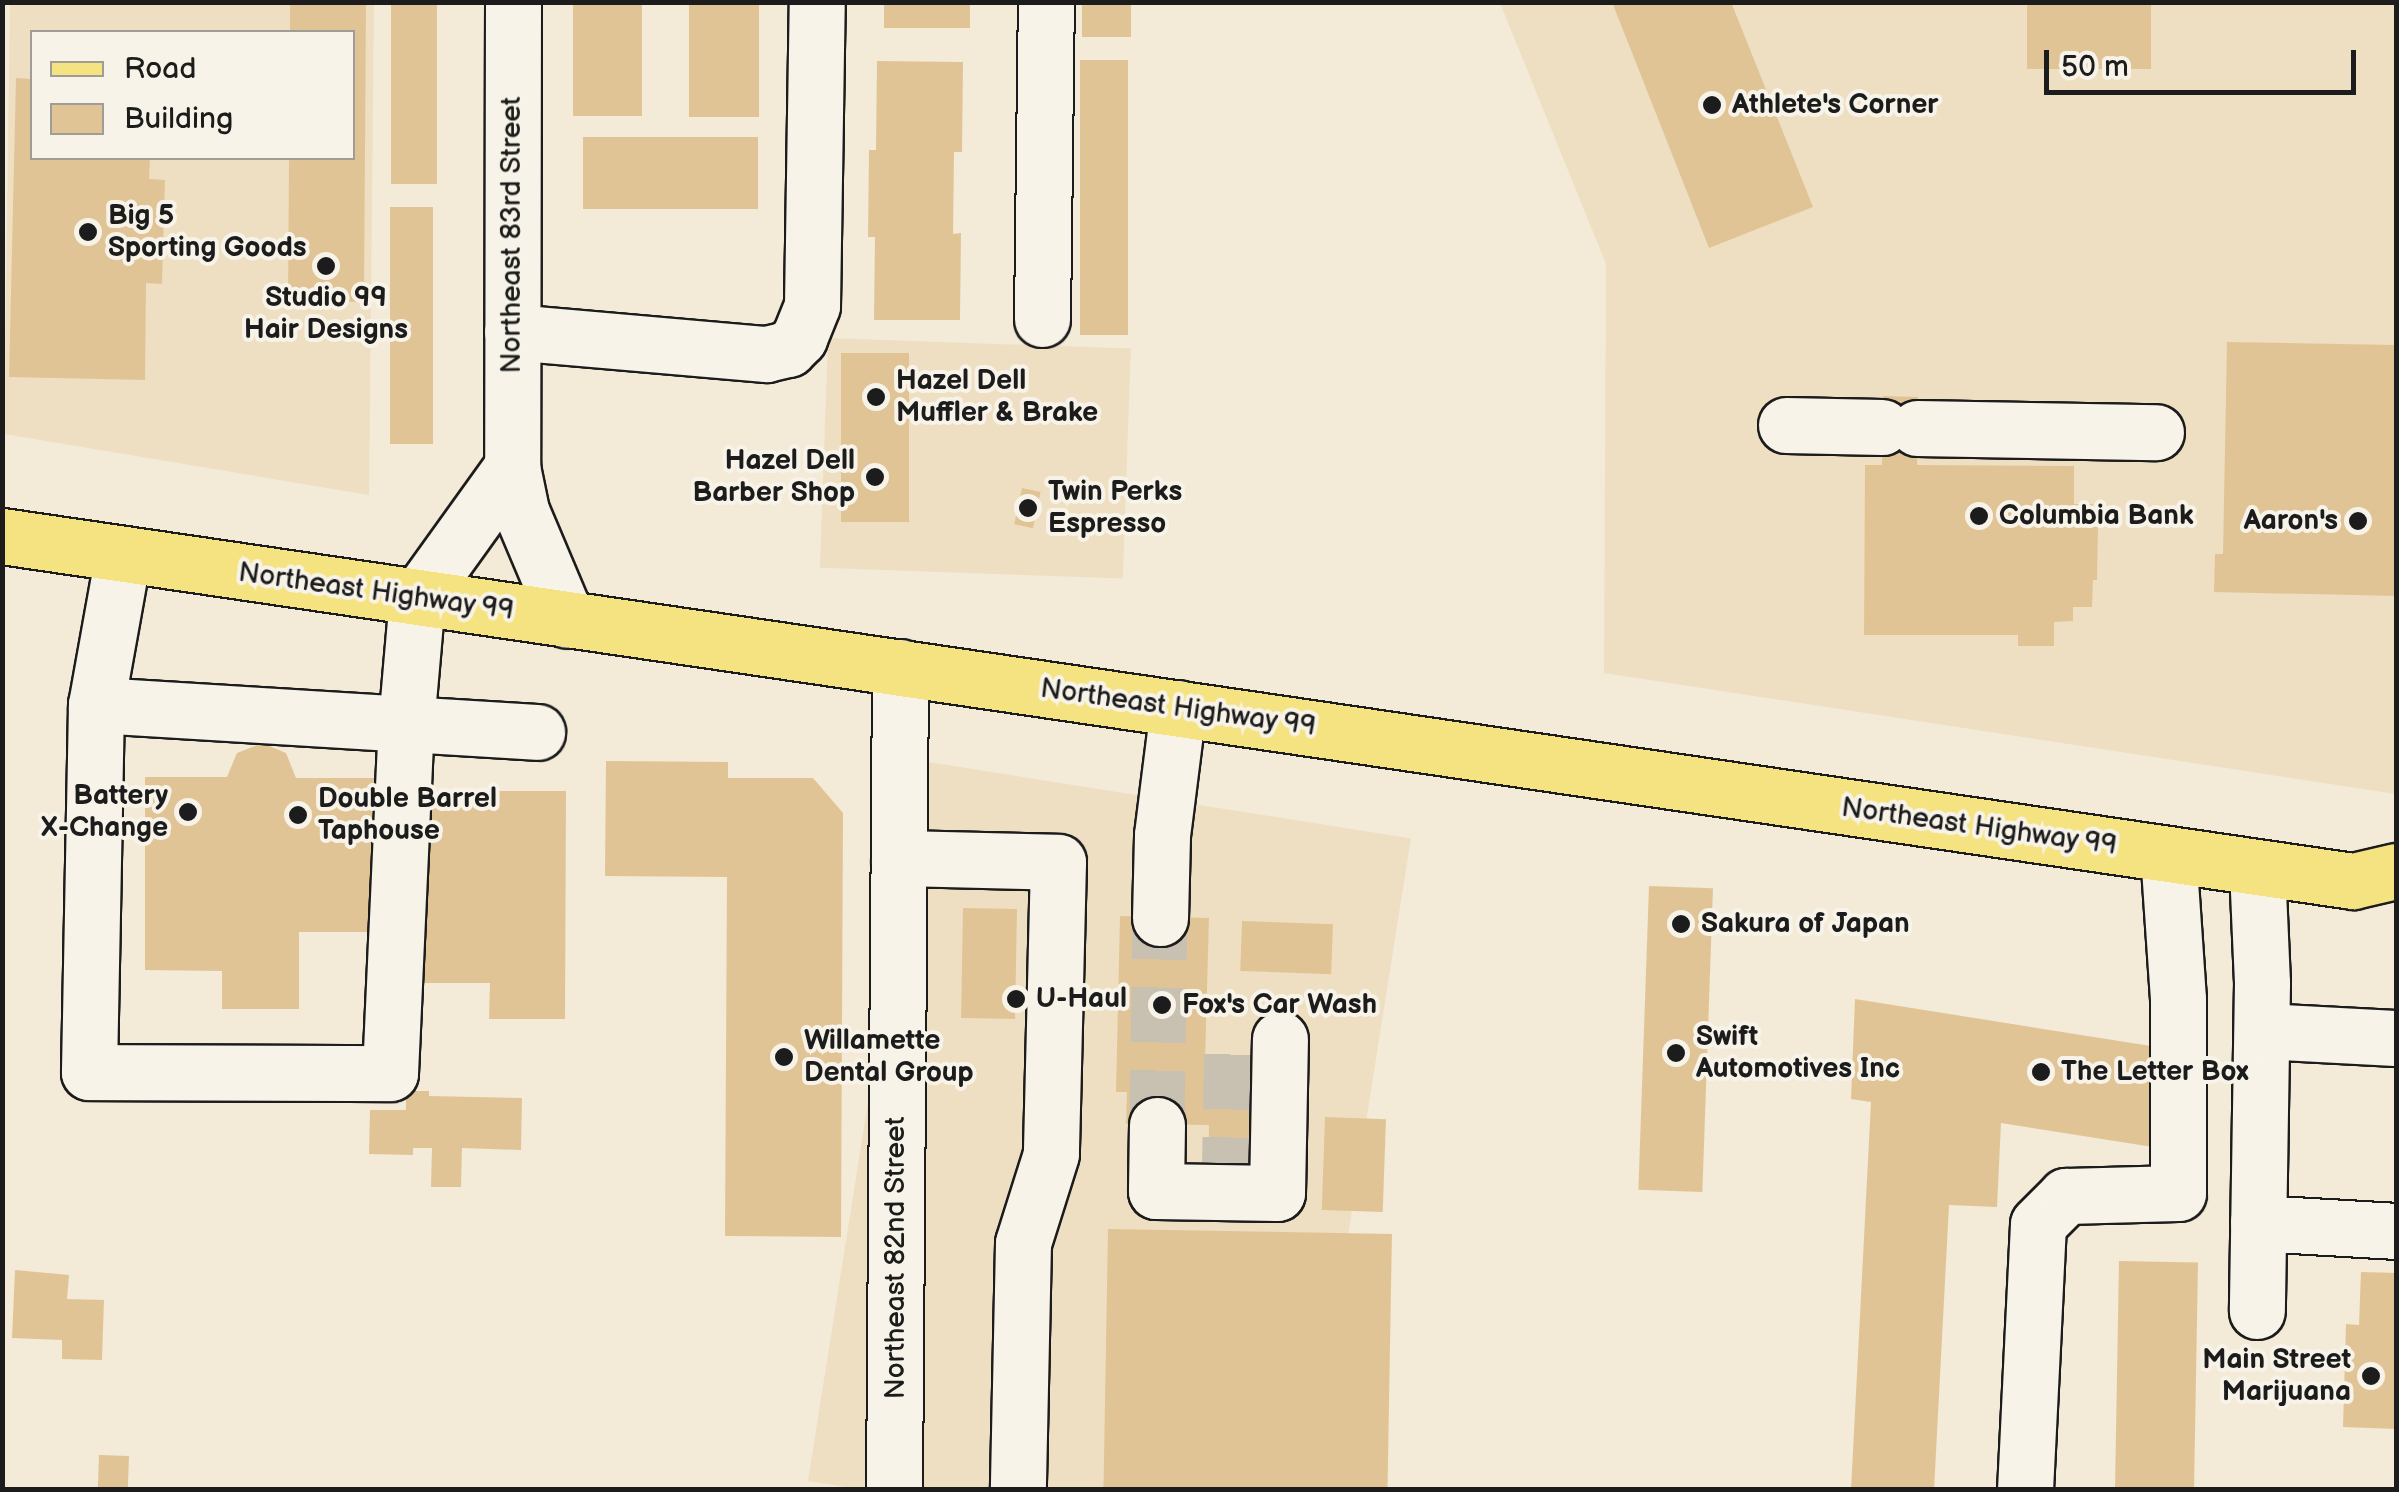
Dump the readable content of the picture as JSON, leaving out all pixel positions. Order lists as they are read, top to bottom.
{
  "streets": {
    "main road": ["Northeast Highway 99"],
    "street": ["Northeast 83rd Street", "Northeast 82nd Street"]
  },
  "crossings": [
    ["Northeast 83rd Street", "Northeast Highway 99"],
    ["Northeast Highway 99", "Northeast 82nd Street"]
  ],
  "places": [
    "Athlete's Corner",
    "Big 5 Sporting Goods",
    "Studio 99 Hair Designs",
    "Hazel Dell Muffler & Brake",
    "Hazel Dell Barber Shop",
    "Twin Perks Espresso",
    "Columbia Bank",
    "Aaron's",
    "Battery X-Change",
    "Double Barrel Taphouse",
    "Sakura of Japan",
    "U-Haul",
    "Fox's Car Wash",
    "Swift Automotives Inc",
    "Willamette Dental Group",
    "The Letter Box",
    "Main Street Marijuana"
  ],
  "legend": ["Road", "Building"],
  "scale_bar": "50 m"
}
